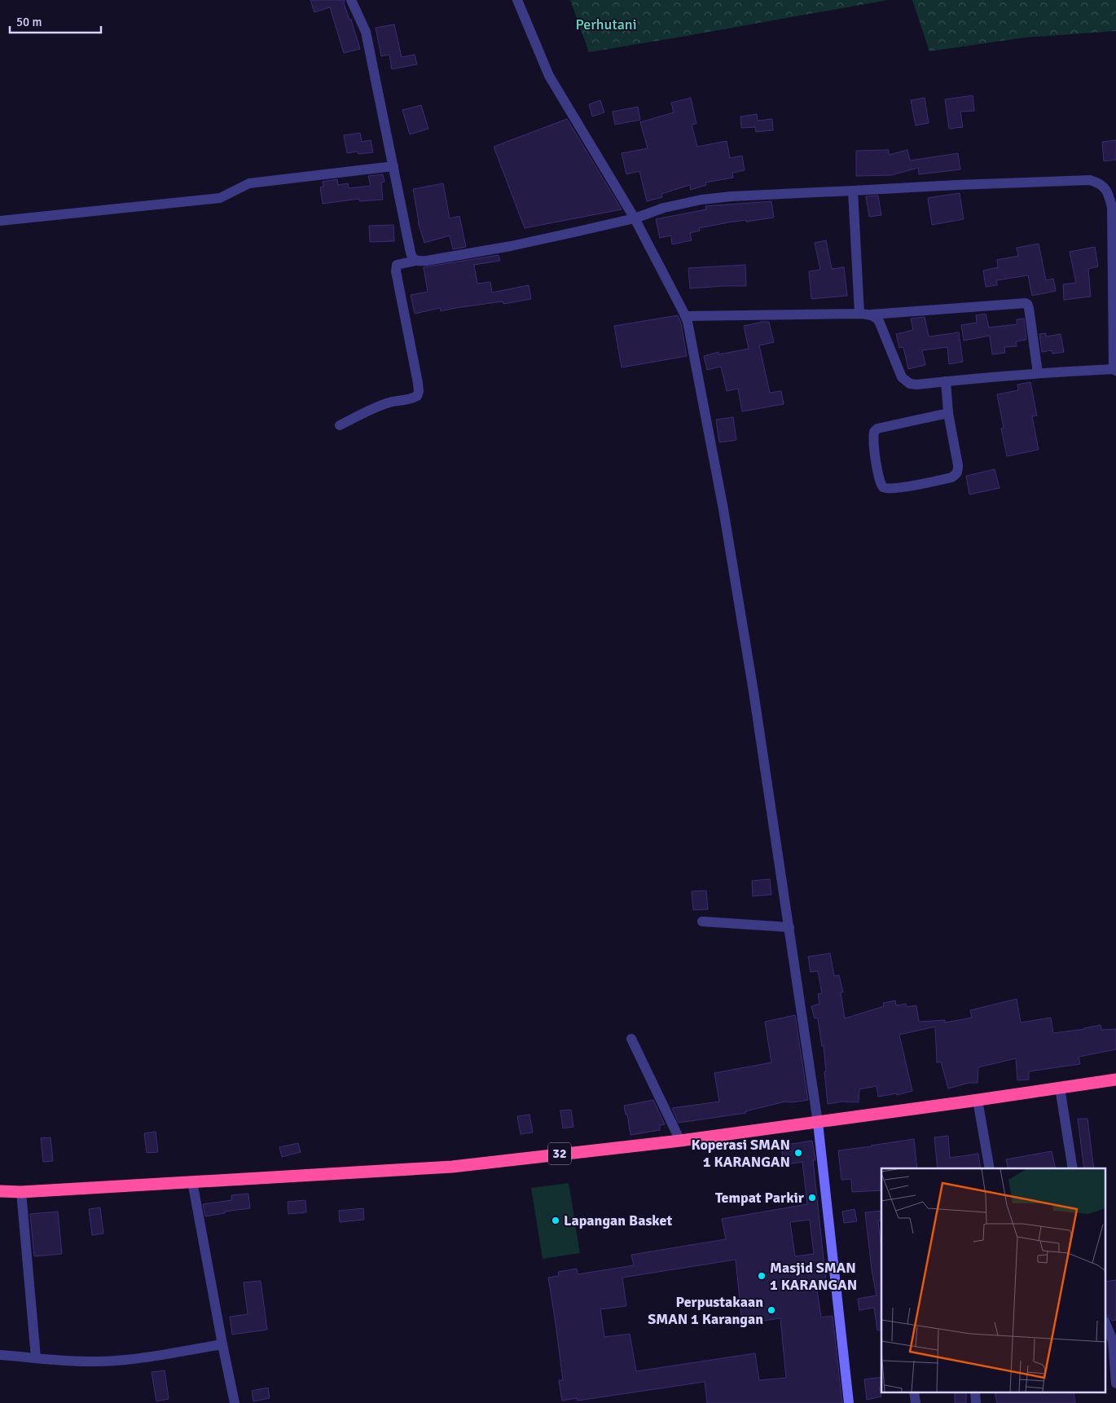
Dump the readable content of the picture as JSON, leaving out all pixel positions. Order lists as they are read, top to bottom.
{
  "streets": {
    "highway": ["32"]
  },
  "parks": ["Perhutani"],
  "places": [
    "Koperasi SMAN 1 KARANGAN",
    "Tempat Parkir",
    "Lapangan Basket",
    "Masjid SMAN 1 KARANGAN",
    "Perpustakaan SMAN 1 Karangan"
  ],
  "scale_bar": "50 m"
}
